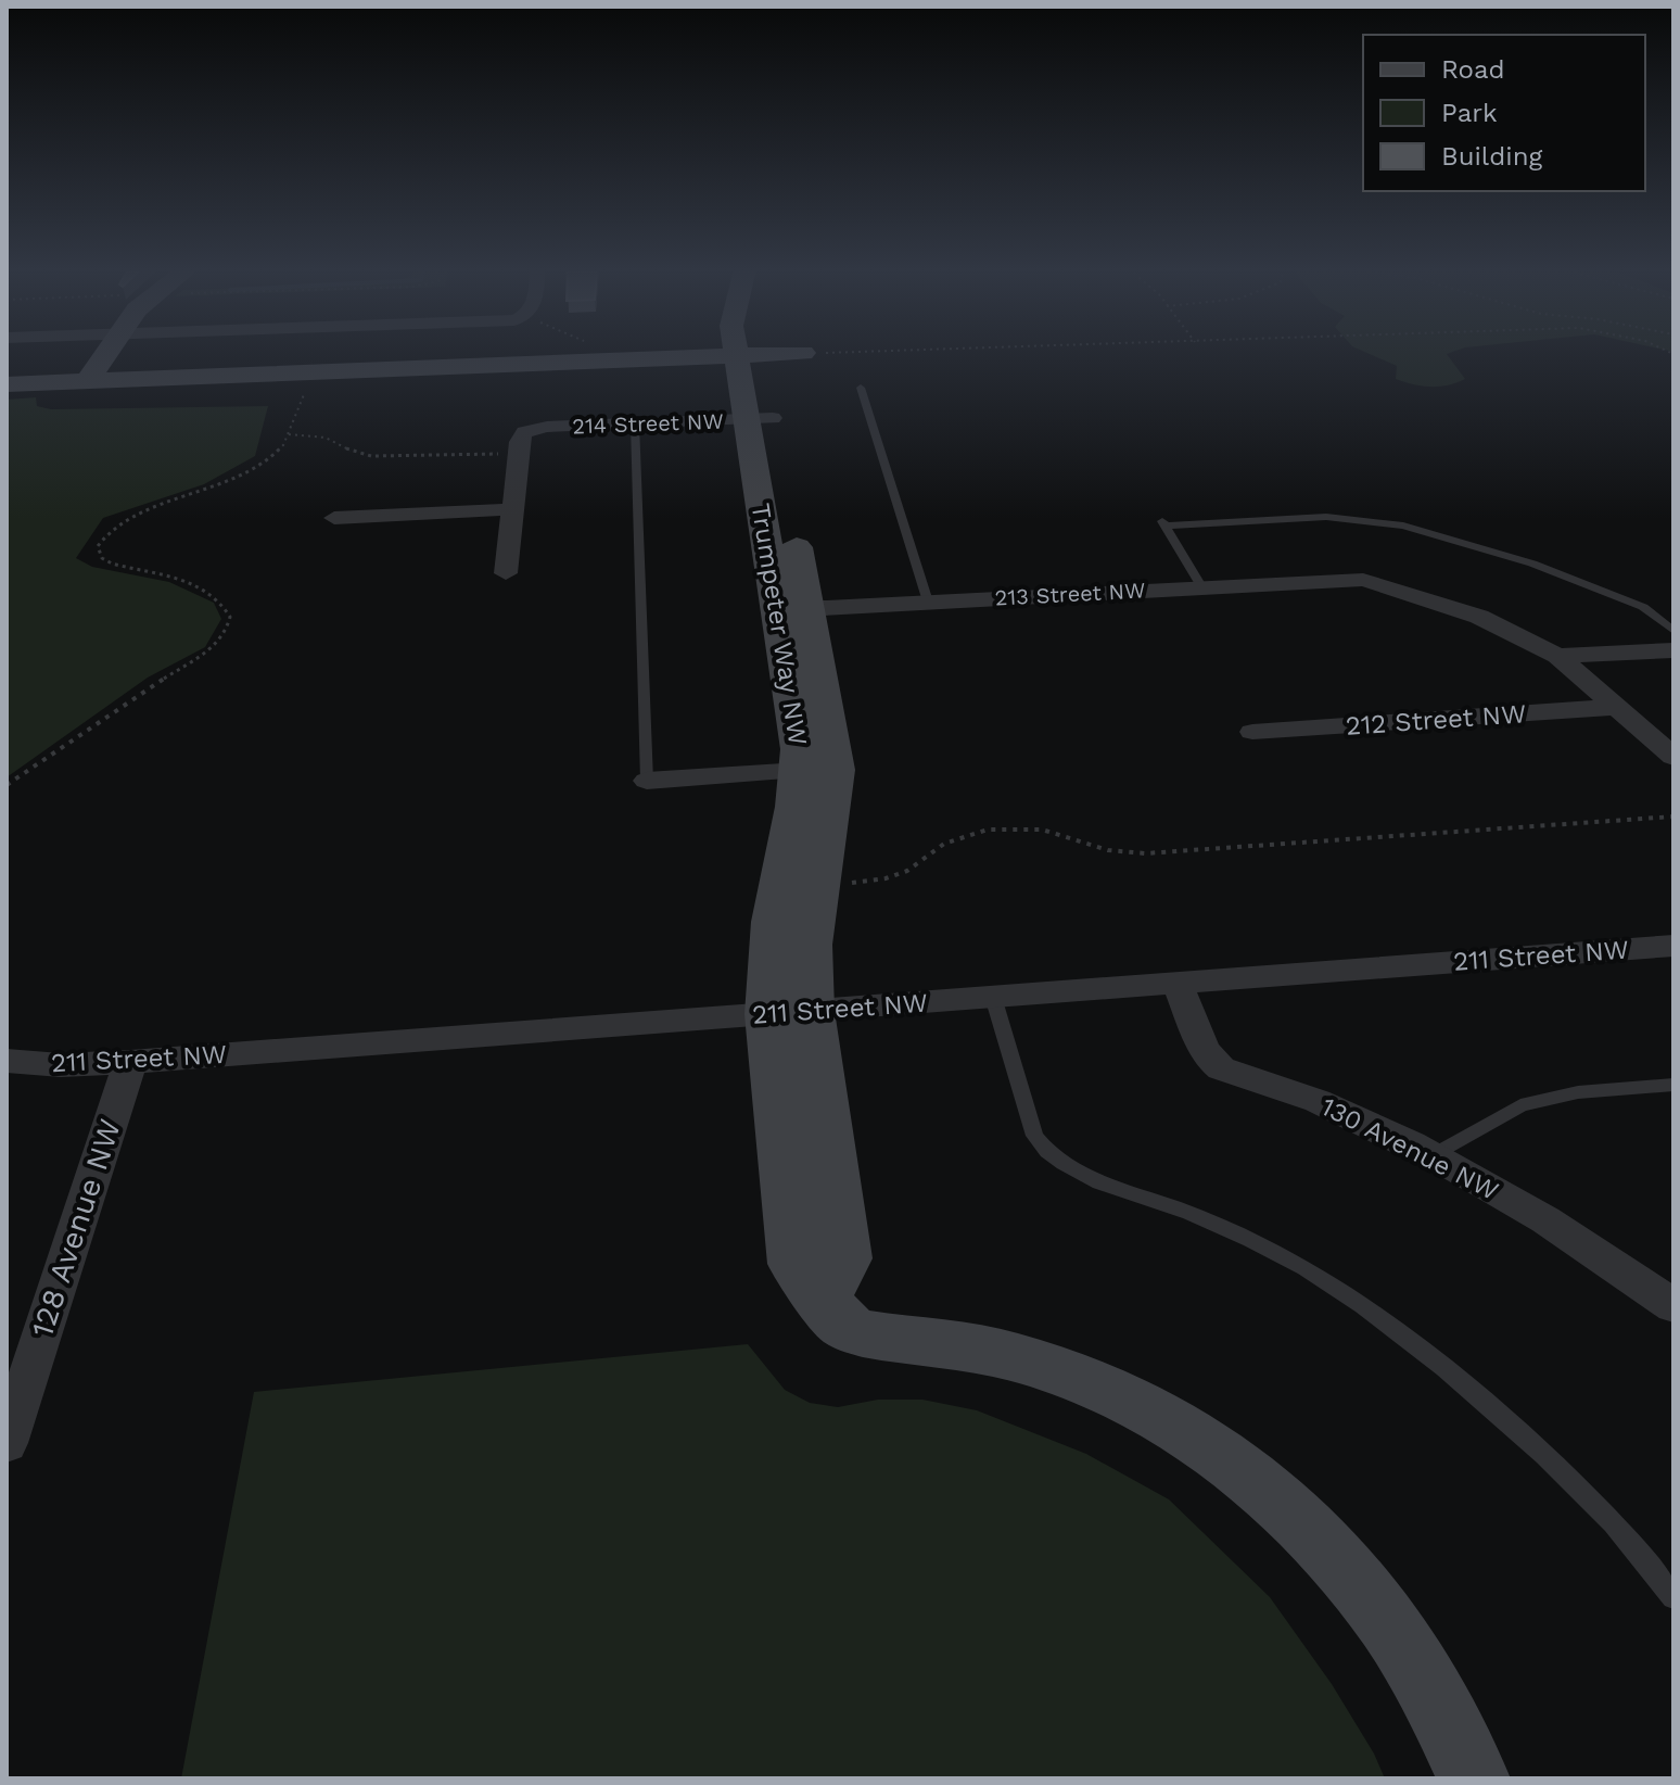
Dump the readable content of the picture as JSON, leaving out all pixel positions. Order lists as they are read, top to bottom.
{
  "streets": {
    "street": [
      "214 Street NW",
      "213 Street NW",
      "Trumpeter Way NW",
      "212 Street NW",
      "211 Street NW",
      "130 Avenue NW",
      "128 Avenue NW"
    ]
  },
  "crossings": [
    ["214 Street NW", "Trumpeter Way NW"],
    ["213 Street NW", "Trumpeter Way NW"],
    ["213 Street NW", "212 Street NW"],
    ["Trumpeter Way NW", "211 Street NW"],
    ["211 Street NW", "130 Avenue NW"],
    ["211 Street NW", "128 Avenue NW"]
  ],
  "legend": ["Road", "Park", "Building"]
}
